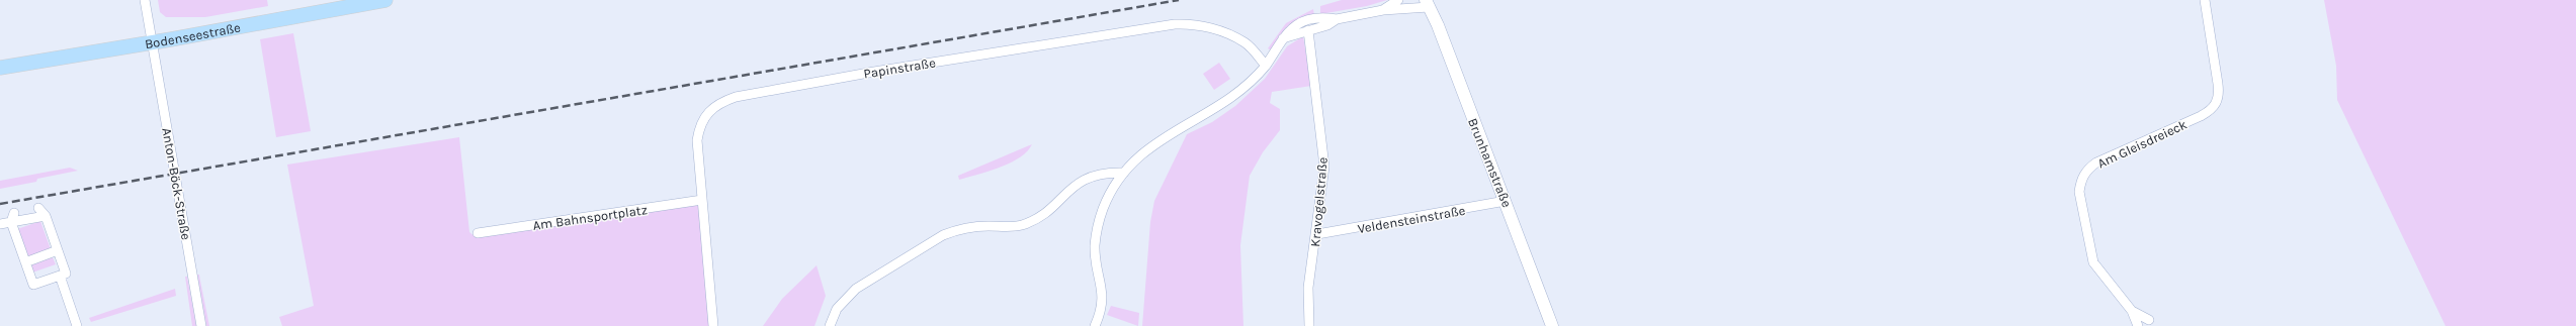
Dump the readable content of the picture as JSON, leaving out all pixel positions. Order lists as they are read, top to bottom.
{
  "streets": {
    "main road": ["Bodenseestraße"],
    "street": [
      "Papinstraße",
      "Am Gleisdreieck",
      "Brunhamstraße",
      "Anton-Böck-Straße",
      "Kravogelstraße",
      "Am Bahnsportplatz",
      "Veldensteinstraße"
    ]
  },
  "crossings": [
    ["Bodenseestraße", "Anton-Böck-Straße"],
    ["Papinstraße", "Am Bahnsportplatz"],
    ["Brunhamstraße", "Veldensteinstraße"],
    ["Kravogelstraße", "Veldensteinstraße"]
  ]
}
